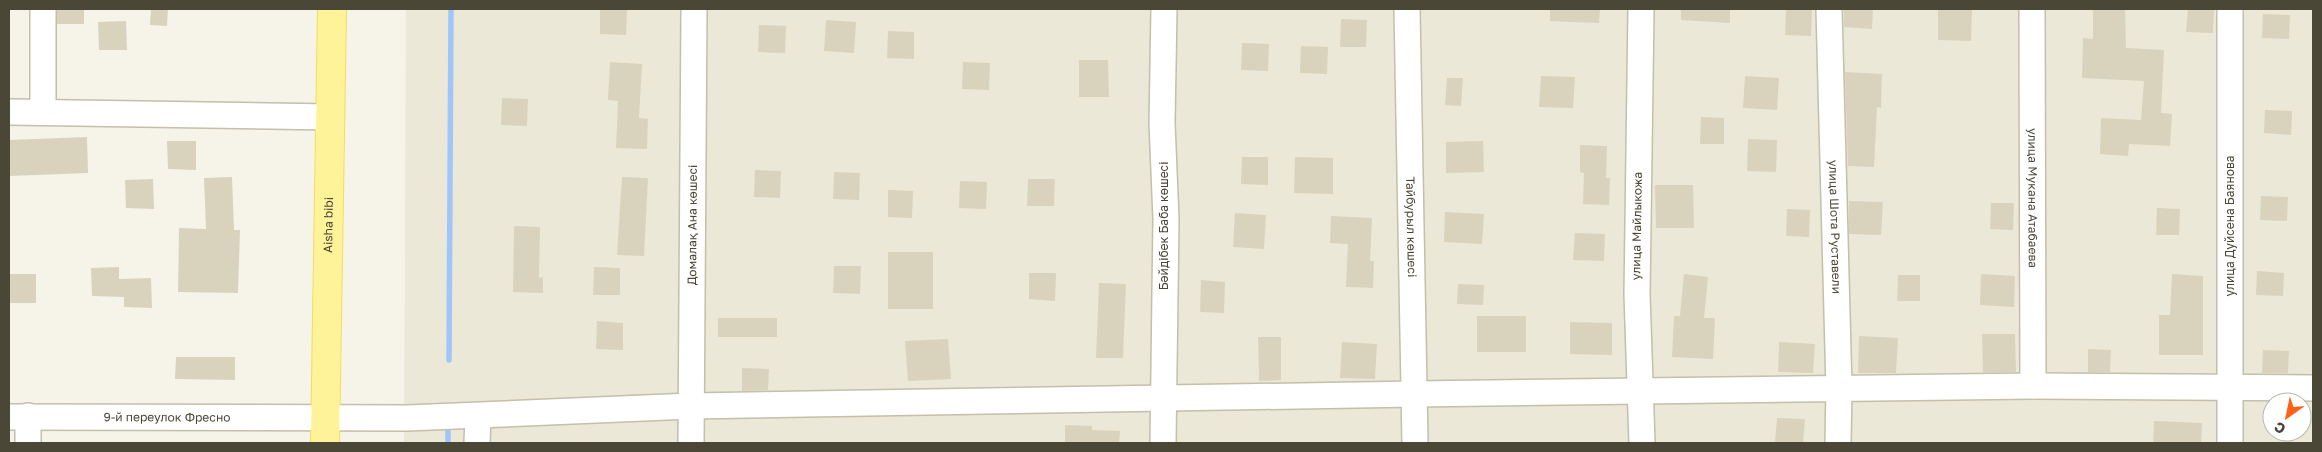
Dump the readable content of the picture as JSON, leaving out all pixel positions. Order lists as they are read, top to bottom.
{
  "streets": {
    "main road": ["Aisha bibi"],
    "street": [
      "улица Мукана Атабаева",
      "Домалақ Ана көшесі",
      "Бәйдібек Баба көшесі",
      "Тайбурыл көшесі",
      "улица Майлыкожа",
      "улица Шота Руставели",
      "улица Дуйсена Баянова",
      "9-й переулок Фресно"
    ]
  },
  "crossings": [
    ["улица Мукана Атабаева", "9-й переулок Фресно"],
    ["Aisha bibi", "9-й переулок Фресно"],
    ["Домалақ Ана көшесі", "9-й переулок Фресно"],
    ["Бәйдібек Баба көшесі", "9-й переулок Фресно"],
    ["Тайбурыл көшесі", "9-й переулок Фресно"],
    ["улица Майлыкожа", "9-й переулок Фресно"],
    ["улица Шота Руставели", "9-й переулок Фресно"],
    ["улица Дуйсена Баянова", "9-й переулок Фресно"]
  ],
  "north": "bottom left"
}
